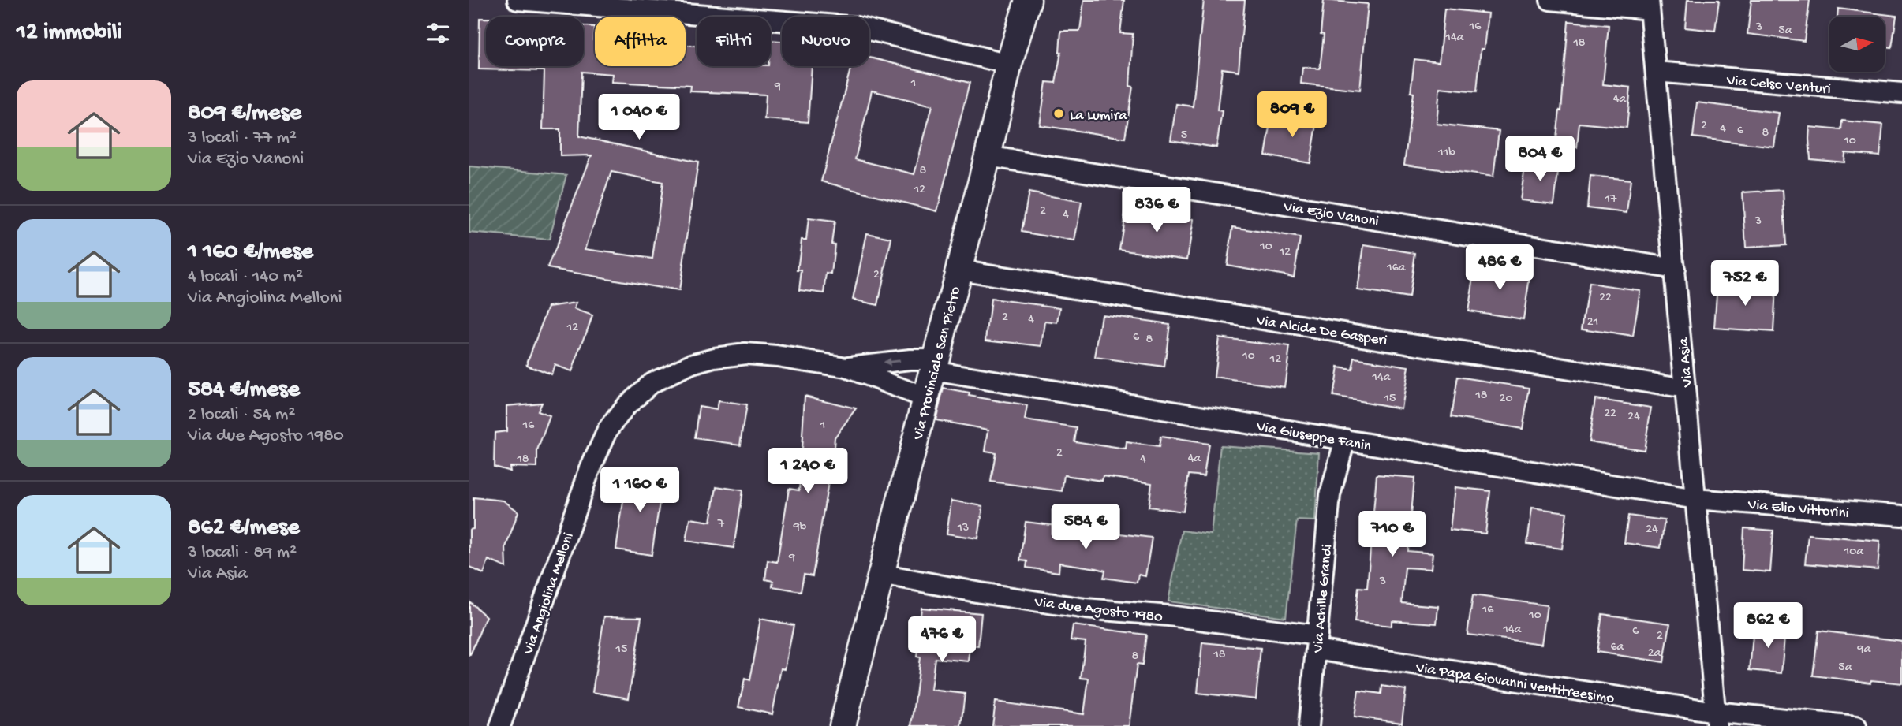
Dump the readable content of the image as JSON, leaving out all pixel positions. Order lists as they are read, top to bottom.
{
  "streets": {
    "main road": ["Via Provinciale San Pietro"],
    "street": [
      "Via Celso Venturi",
      "Via Ezio Vanoni",
      "Via Alcide De Gasperi",
      "Via Asia",
      "Via Giuseppe Fanin",
      "Via Elio Vittorini",
      "Via Angiolina Melloni",
      "Via Achille Grandi",
      "Via due Agosto 1980",
      "Via Papa Giovanni ventitreesimo"
    ]
  },
  "crossings": [
    ["Via Celso Venturi", "Via Asia"],
    ["Via Ezio Vanoni", "Via Provinciale San Pietro"],
    ["Via Ezio Vanoni", "Via Asia"],
    ["Via Alcide De Gasperi", "Via Provinciale San Pietro"],
    ["Via Alcide De Gasperi", "Via Asia"],
    ["Via Provinciale San Pietro", "Via Giuseppe Fanin"],
    ["Via Provinciale San Pietro", "Via Angiolina Melloni"],
    ["Via Provinciale San Pietro", "Via due Agosto 1980"],
    ["Via Asia", "Via Giuseppe Fanin"],
    ["Via Asia", "Via Elio Vittorini"],
    ["Via Asia", "Via Papa Giovanni ventitreesimo"],
    ["Via Giuseppe Fanin", "Via Elio Vittorini"],
    ["Via Giuseppe Fanin", "Via Angiolina Melloni"],
    ["Via Giuseppe Fanin", "Via Achille Grandi"],
    ["Via Achille Grandi", "Via due Agosto 1980"],
    ["Via Achille Grandi", "Via Papa Giovanni ventitreesimo"],
    ["Via due Agosto 1980", "Via Papa Giovanni ventitreesimo"]
  ],
  "places": ["La Lumira"],
  "house_numbers": [
    "16",
    "3",
    "5a",
    "14a",
    "18",
    "1",
    "9",
    "4a",
    "2",
    "4",
    "6",
    "8",
    "5",
    "10",
    "11b",
    "8",
    "12",
    "17",
    "2",
    "4",
    "3",
    "10",
    "12",
    "16a",
    "2",
    "22",
    "2",
    "4",
    "21",
    "12",
    "6",
    "8",
    "10",
    "12",
    "14a",
    "18",
    "15",
    "20",
    "22",
    "24",
    "16",
    "1",
    "2",
    "4a",
    "18",
    "4",
    "7",
    "9b",
    "13",
    "24",
    "10a",
    "9",
    "3",
    "16",
    "10",
    "14a",
    "6",
    "2",
    "6a",
    "15",
    "9a",
    "2a",
    "18",
    "8",
    "5a"
  ],
  "north": "right",
  "page": {
    "heading": "12 immobili",
    "chip": [
      "Compra",
      "Affitta",
      "Filtri",
      "Nuovo"
    ],
    "list": [
      {
        "name": "809 €/mese",
        "note": "3 locali · 77 m² · Via Ezio Vanoni"
      },
      {
        "name": "1 160 €/mese",
        "note": "4 locali · 140 m² · Via Angiolina Melloni"
      },
      {
        "name": "584 €/mese",
        "note": "2 locali · 54 m² · Via due Agosto 1980"
      },
      {
        "name": "862 €/mese",
        "note": "3 locali · 89 m² · Via Asia"
      }
    ],
    "price": [
      "809 €",
      "1 040 €",
      "804 €",
      "836 €",
      "486 €",
      "752 €",
      "1 240 €",
      "1 160 €",
      "584 €",
      "710 €",
      "862 €",
      "476 €"
    ]
  }
}
